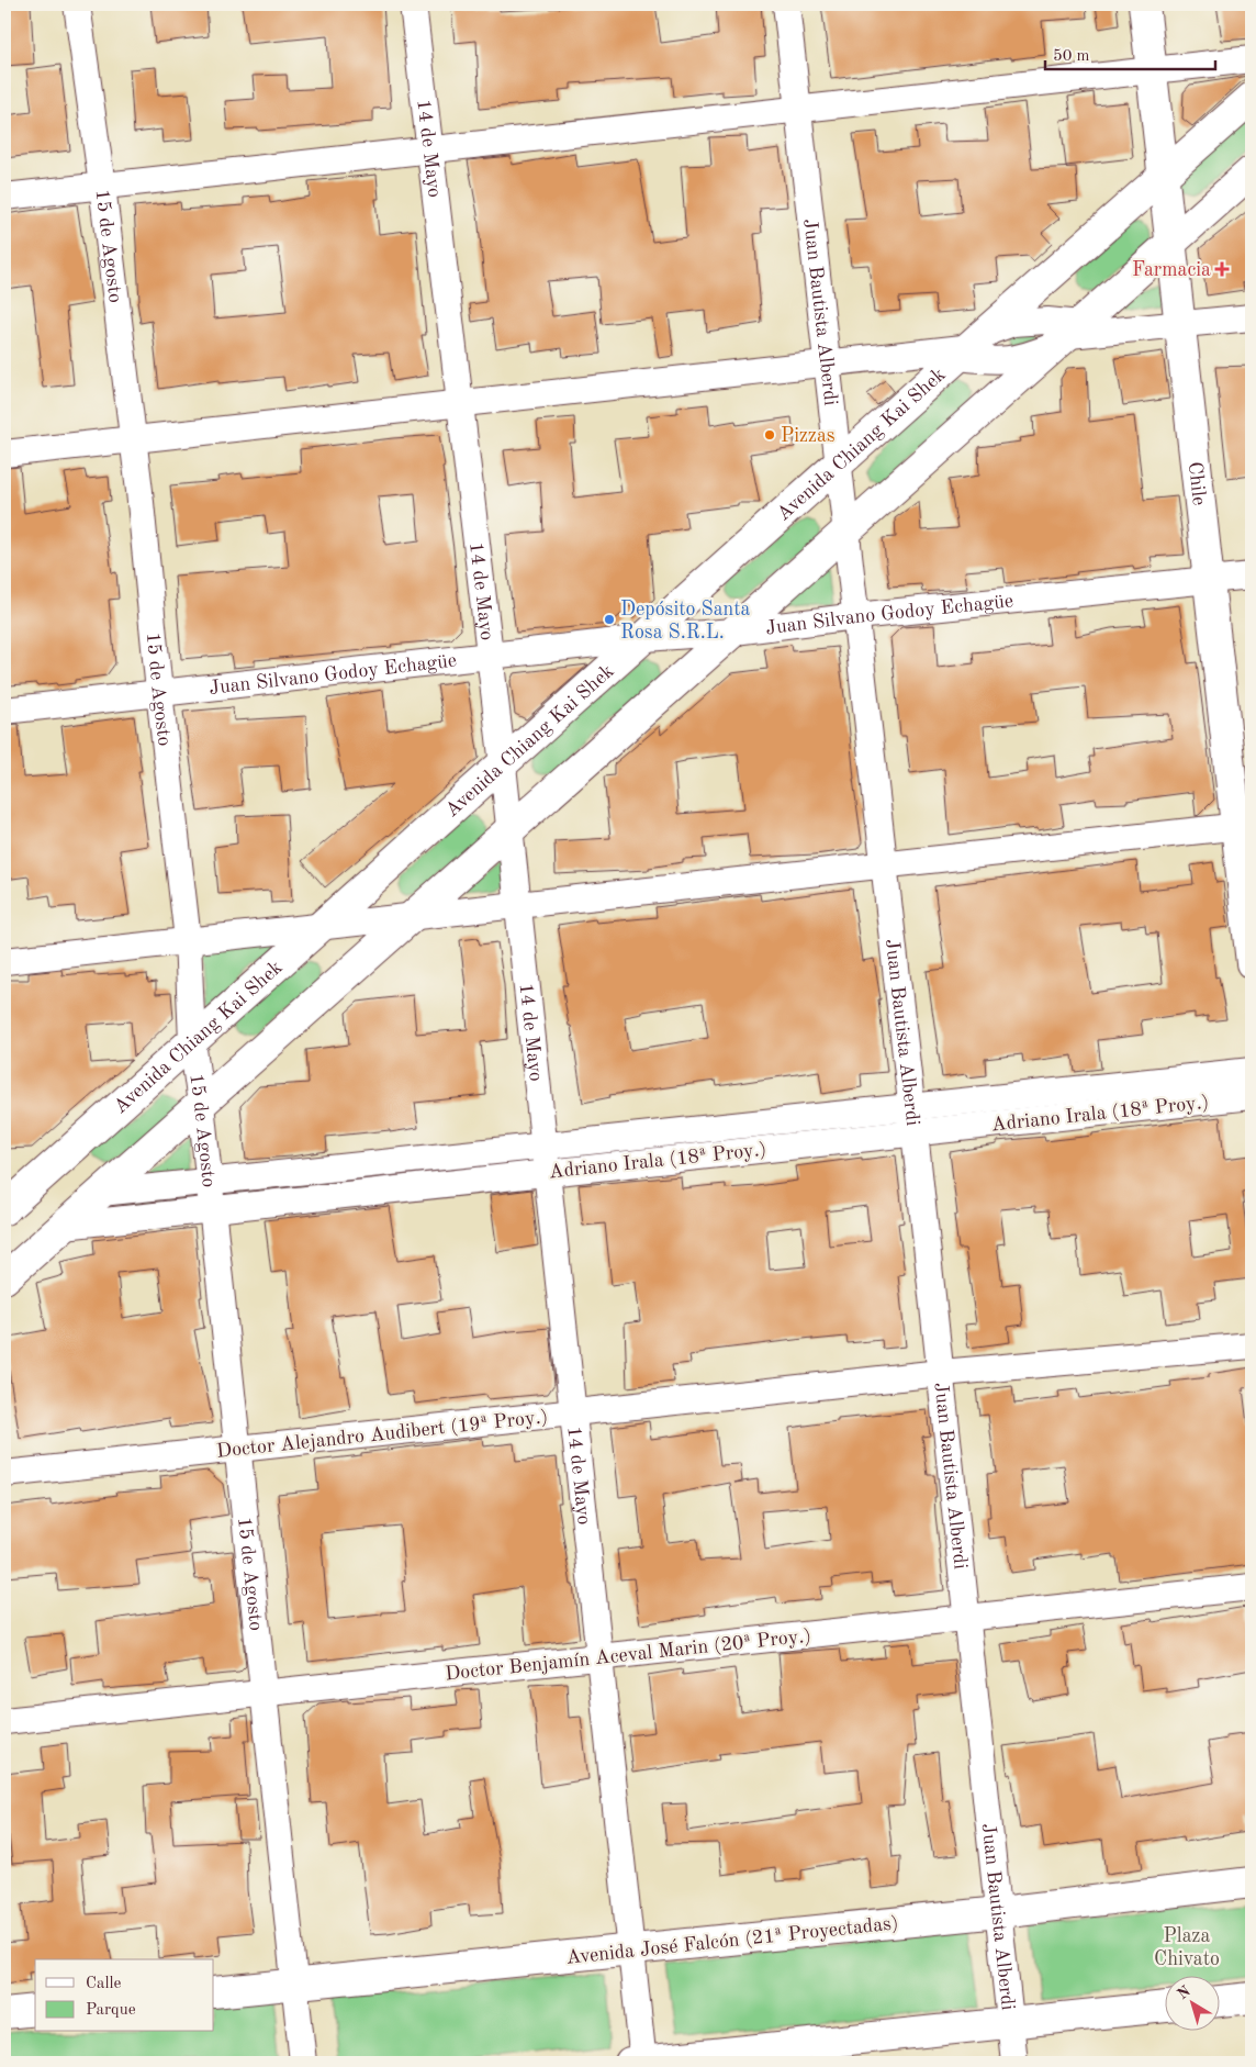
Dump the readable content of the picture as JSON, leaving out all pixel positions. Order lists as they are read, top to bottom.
{
  "streets": {
    "street": [
      "14 de Mayo",
      "15 de Agosto",
      "Juan Bautista Alberdi",
      "Avenida Chiang Kai Shek",
      "Chile",
      "Juan Silvano Godoy Echagüe",
      "Adriano Irala (18ª Proy.)",
      "Doctor Alejandro Audibert (19ª Proy.)",
      "Doctor Benjamín Aceval Marin (20ª Proy.)",
      "Avenida José Falcón (21ª Proyectadas)"
    ]
  },
  "crossings": [
    ["14 de Mayo", "Avenida Chiang Kai Shek"],
    ["14 de Mayo", "Juan Silvano Godoy Echagüe"],
    ["14 de Mayo", "Adriano Irala (18ª Proy.)"],
    ["14 de Mayo", "Doctor Alejandro Audibert (19ª Proy.)"],
    ["14 de Mayo", "Doctor Benjamín Aceval Marin (20ª Proy.)"],
    ["14 de Mayo", "Avenida José Falcón (21ª Proyectadas)"],
    ["15 de Agosto", "Avenida Chiang Kai Shek"],
    ["15 de Agosto", "Juan Silvano Godoy Echagüe"],
    ["15 de Agosto", "Adriano Irala (18ª Proy.)"],
    ["15 de Agosto", "Doctor Alejandro Audibert (19ª Proy.)"],
    ["15 de Agosto", "Doctor Benjamín Aceval Marin (20ª Proy.)"],
    ["15 de Agosto", "Avenida José Falcón (21ª Proyectadas)"],
    ["Juan Bautista Alberdi", "Avenida Chiang Kai Shek"],
    ["Juan Bautista Alberdi", "Juan Silvano Godoy Echagüe"],
    ["Juan Bautista Alberdi", "Adriano Irala (18ª Proy.)"],
    ["Juan Bautista Alberdi", "Doctor Alejandro Audibert (19ª Proy.)"],
    ["Juan Bautista Alberdi", "Doctor Benjamín Aceval Marin (20ª Proy.)"],
    ["Juan Bautista Alberdi", "Avenida José Falcón (21ª Proyectadas)"],
    ["Avenida Chiang Kai Shek", "Chile"],
    ["Avenida Chiang Kai Shek", "Juan Silvano Godoy Echagüe"],
    ["Chile", "Juan Silvano Godoy Echagüe"]
  ],
  "parks": ["Plaza Chivato"],
  "places": {
    "health": ["Farmacia"],
    "other": ["Pizzas", "Depósito Santa Rosa S.R.L."]
  },
  "legend": ["Calle", "Parque"],
  "scale_bar": "50 m",
  "north": "top left"
}
